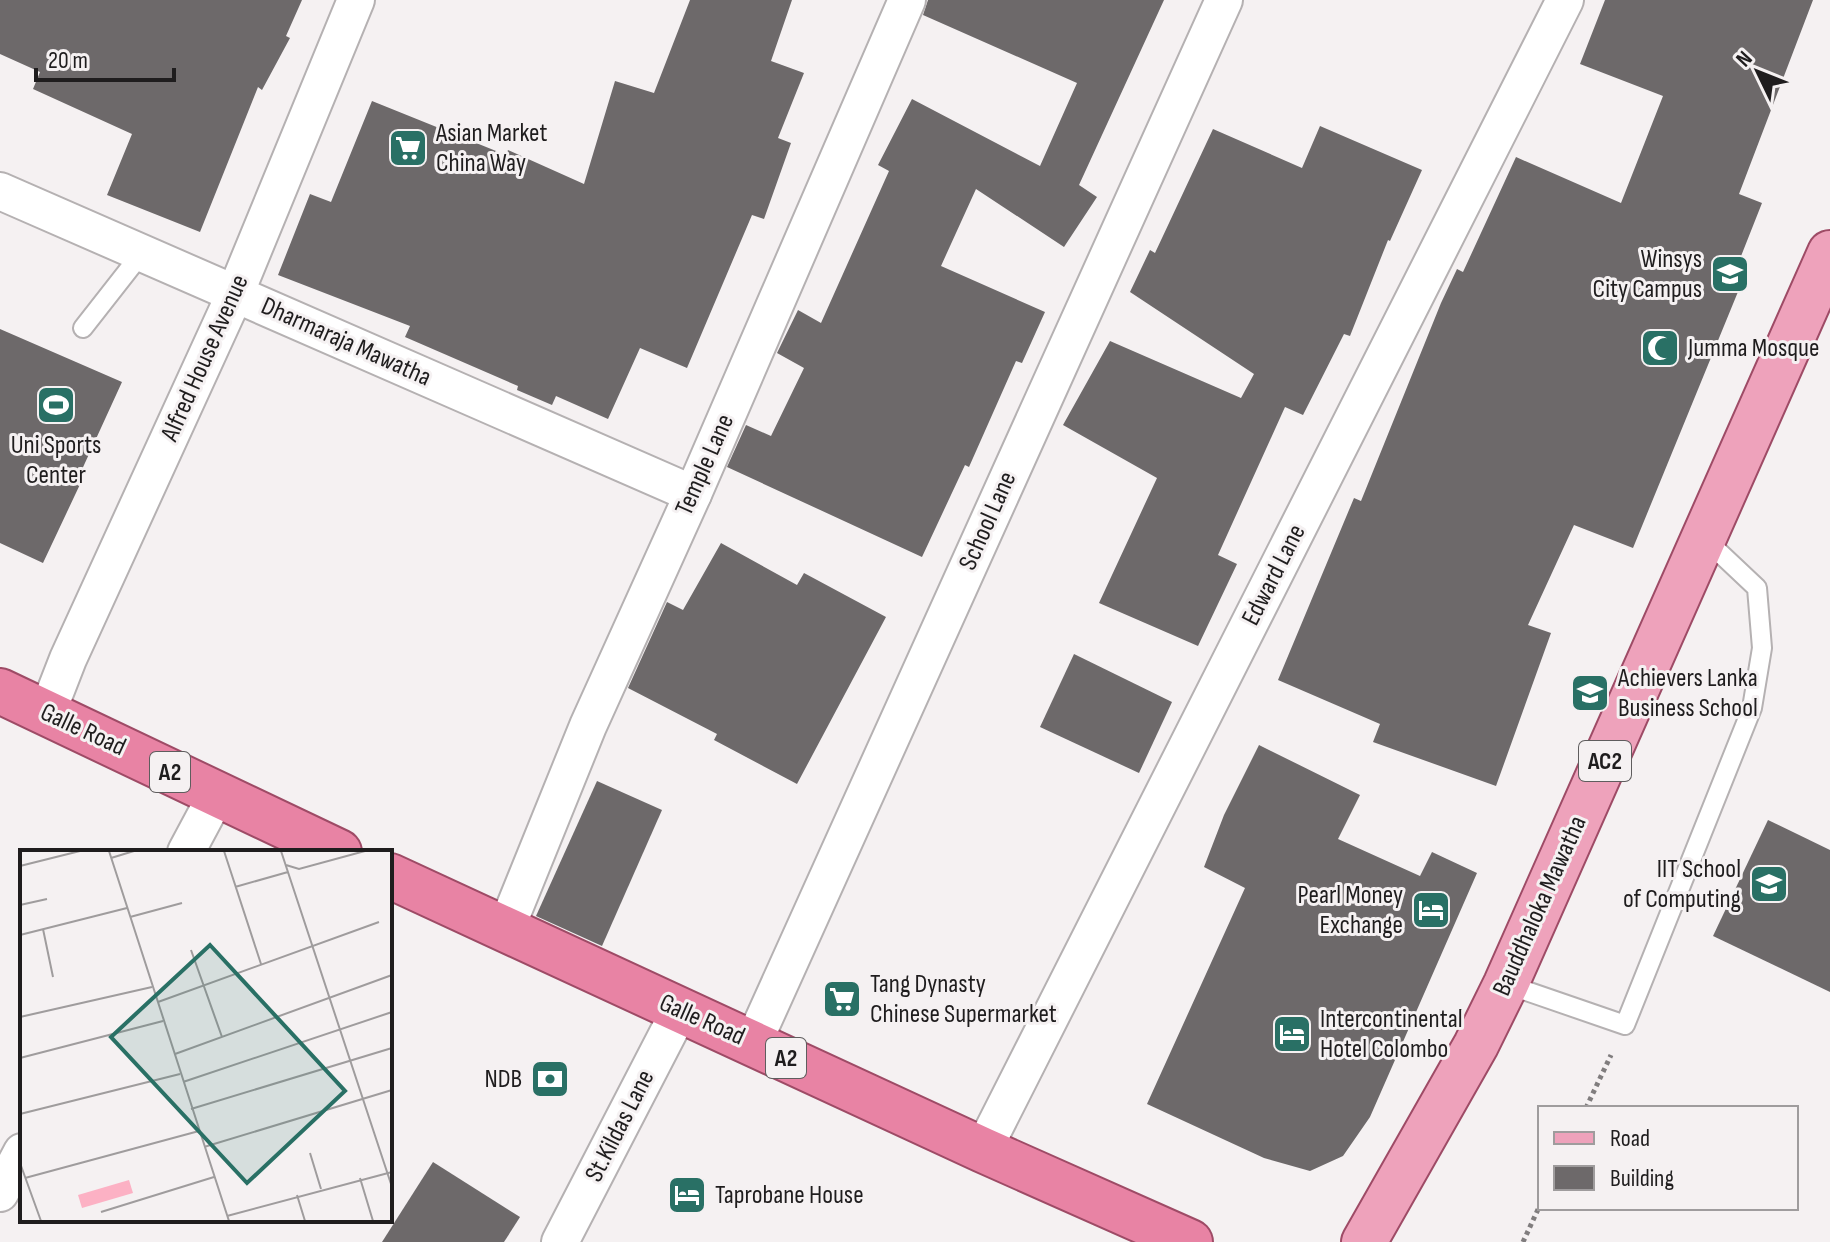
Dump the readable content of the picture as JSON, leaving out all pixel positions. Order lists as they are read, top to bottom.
{
  "streets": {
    "highway": ["Galle Road", "A2"],
    "main road": ["AC2", "Bauddhaloka Mawatha"],
    "street": [
      "Dharmaraja Mawatha",
      "Alfred House Avenue",
      "Temple Lane",
      "School Lane",
      "Edward Lane",
      "St.Kildas Lane"
    ]
  },
  "crossings": [
    ["Dharmaraja Mawatha", "Alfred House Avenue"],
    ["Dharmaraja Mawatha", "Temple Lane"],
    ["Alfred House Avenue", "Galle Road"],
    ["Temple Lane", "Galle Road"],
    ["School Lane", "Galle Road"],
    ["Edward Lane", "Galle Road"],
    ["Galle Road", "St.Kildas Lane"]
  ],
  "places": {
    "supermarket": ["Asian Market China Way", "Tang Dynasty Chinese Supermarket"],
    "school or university": ["Winsys City Campus", "Achievers Lanka Business School", "IIT School of Computing"],
    "mosque": ["Jumma Mosque"],
    "sports": ["Uni Sports Center"],
    "hotel": ["Pearl Money Exchange", "Intercontinental Hotel Colombo", "Taprobane House"],
    "bank": ["NDB"]
  },
  "legend": ["Road", "Building"],
  "scale_bar": "20 m",
  "north": "top left"
}
